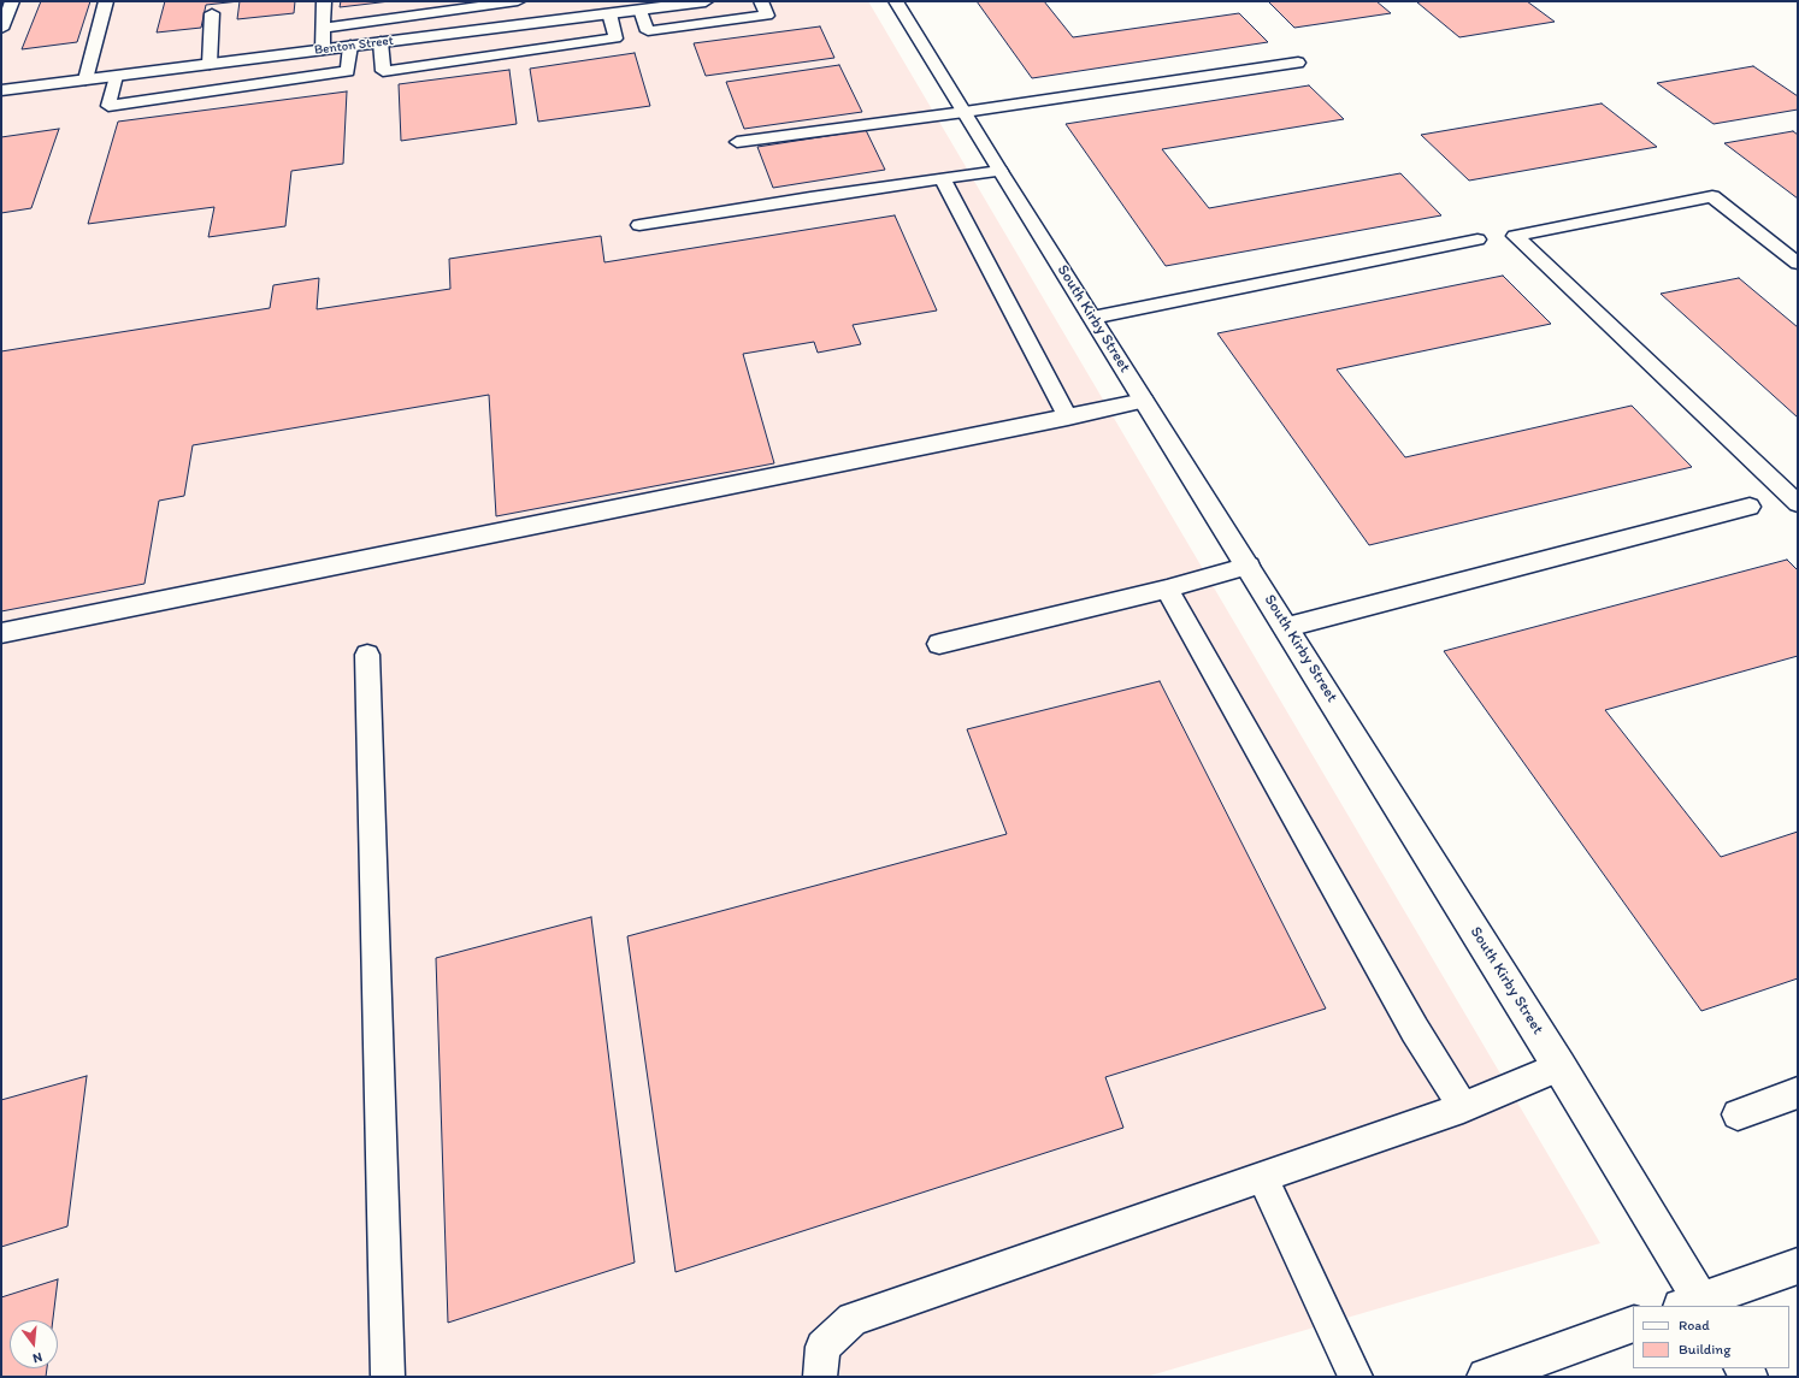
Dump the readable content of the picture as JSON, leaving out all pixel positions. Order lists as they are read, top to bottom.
{
  "streets": {
    "street": ["Benton Street", "South Kirby Street"]
  },
  "legend": ["Road", "Building"],
  "north": "bottom"
}
